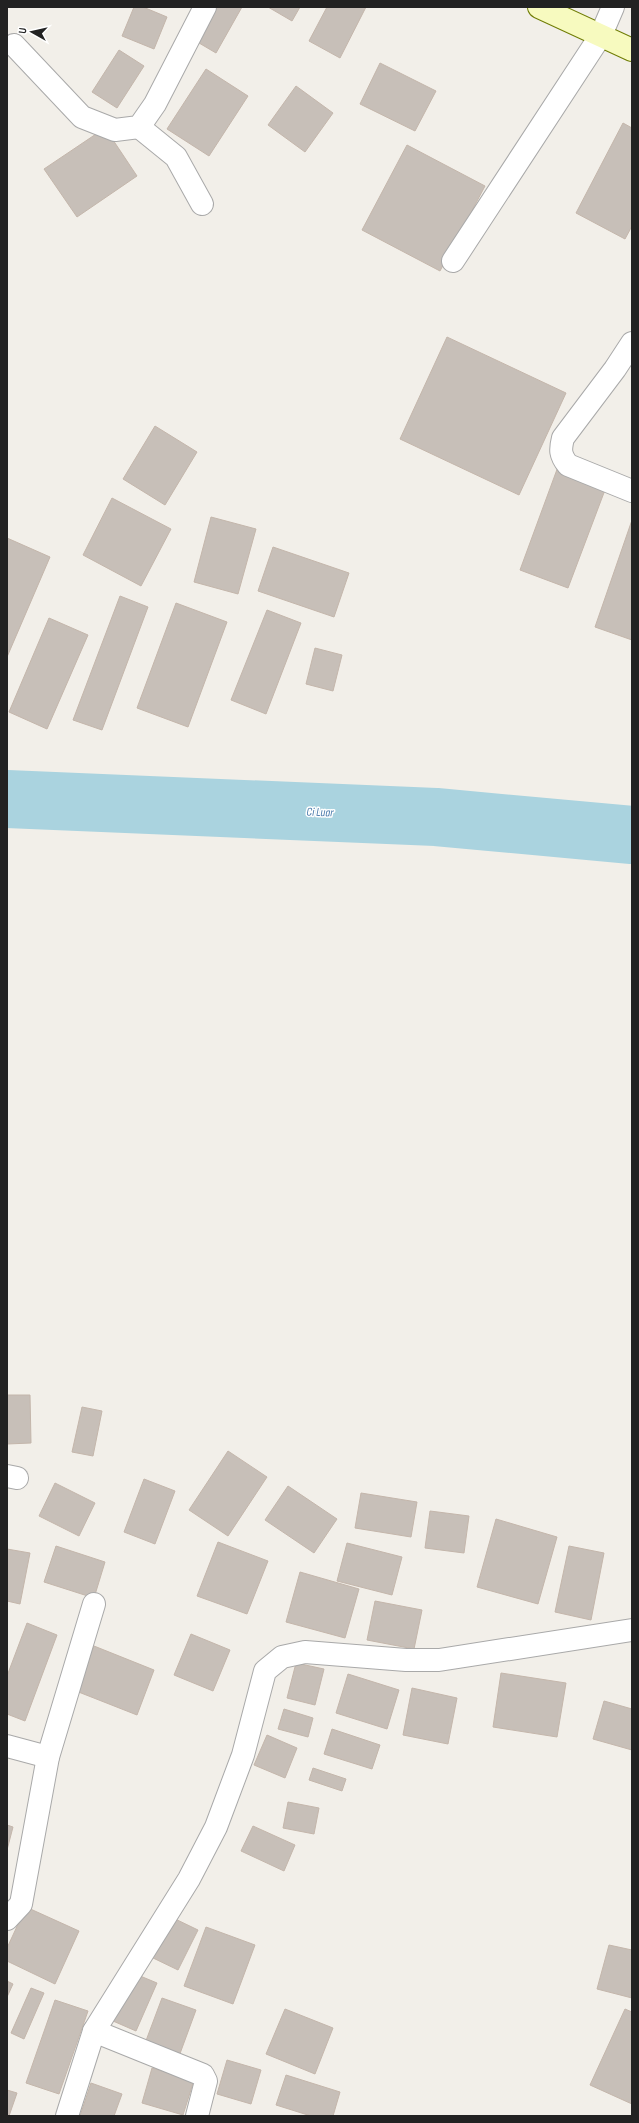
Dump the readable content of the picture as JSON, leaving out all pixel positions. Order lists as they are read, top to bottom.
{
  "water": ["Ci Luar"],
  "north": "left"
}
